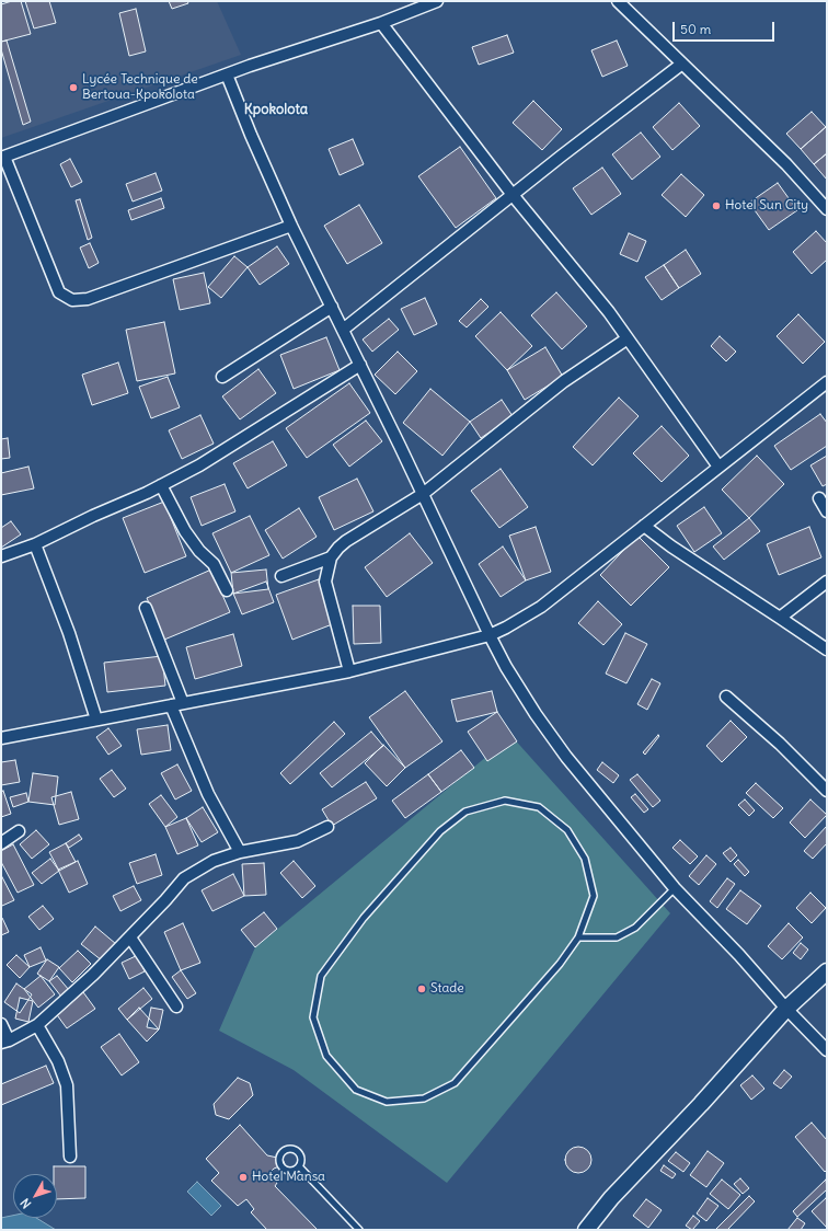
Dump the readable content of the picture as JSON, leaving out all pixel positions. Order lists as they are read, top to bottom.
{
  "districts": ["Kpokolota"],
  "places": [
    "Lycée Technique de Bertoua-Kpokolota",
    "Hotel Sun City",
    "Stade",
    "Hotel Mansa"
  ],
  "scale_bar": "50 m",
  "north": "bottom left"
}
